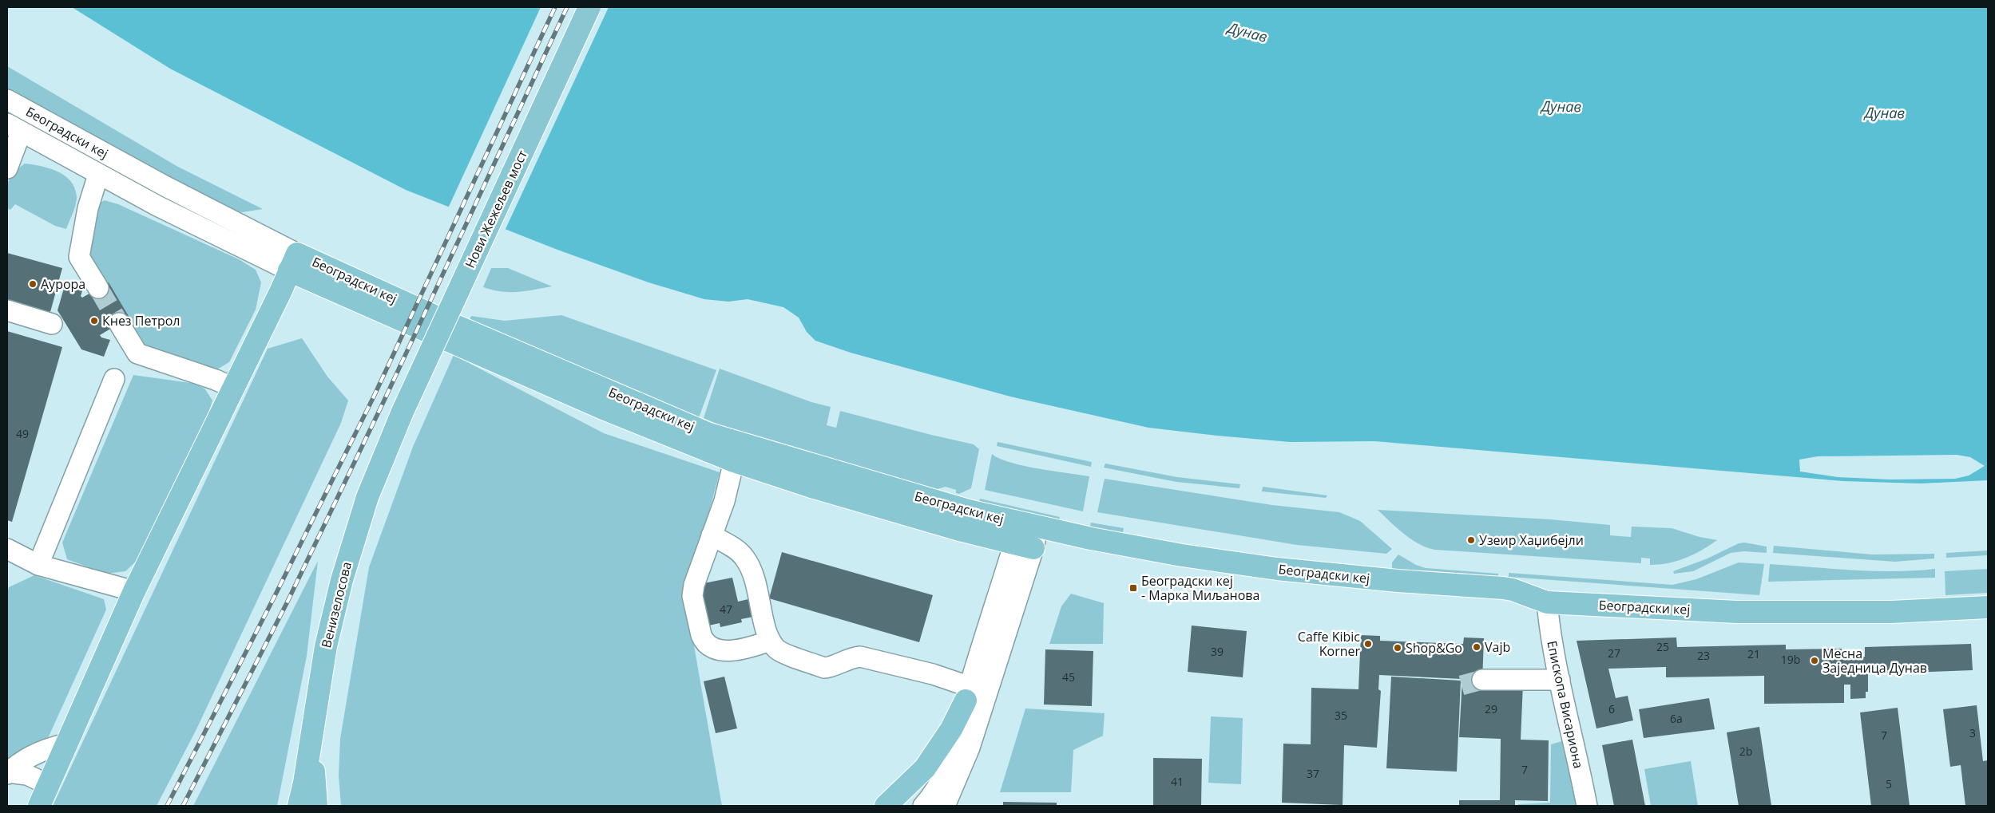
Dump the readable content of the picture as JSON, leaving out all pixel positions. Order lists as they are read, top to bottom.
{
  "streets": {
    "main road": ["Београдски кеј", "Нови Жежељев мост", "Венизелосова"],
    "street": ["Епископа Висариона"]
  },
  "crossings": [
    ["Београдски кеј", "Епископа Висариона"],
    ["Нови Жежељев мост", "Венизелосова"]
  ],
  "water": ["Дунав"],
  "places": {
    "other": [
      "Аурора",
      "Кнез Петрол",
      "Узеир Хаџибејли",
      "Caffe Kibic Korner",
      "Vajb",
      "Shop&Go",
      "Месна Заједница Дунав"
    ],
    "transit": ["Београдски кеј - Марка Миљанова"]
  },
  "house_numbers": [
    "49",
    "47",
    "25",
    "39",
    "27",
    "21",
    "23",
    "19b",
    "45",
    "29",
    "6",
    "35",
    "6a",
    "3",
    "7",
    "2b",
    "7",
    "37",
    "41",
    "5"
  ]
}
